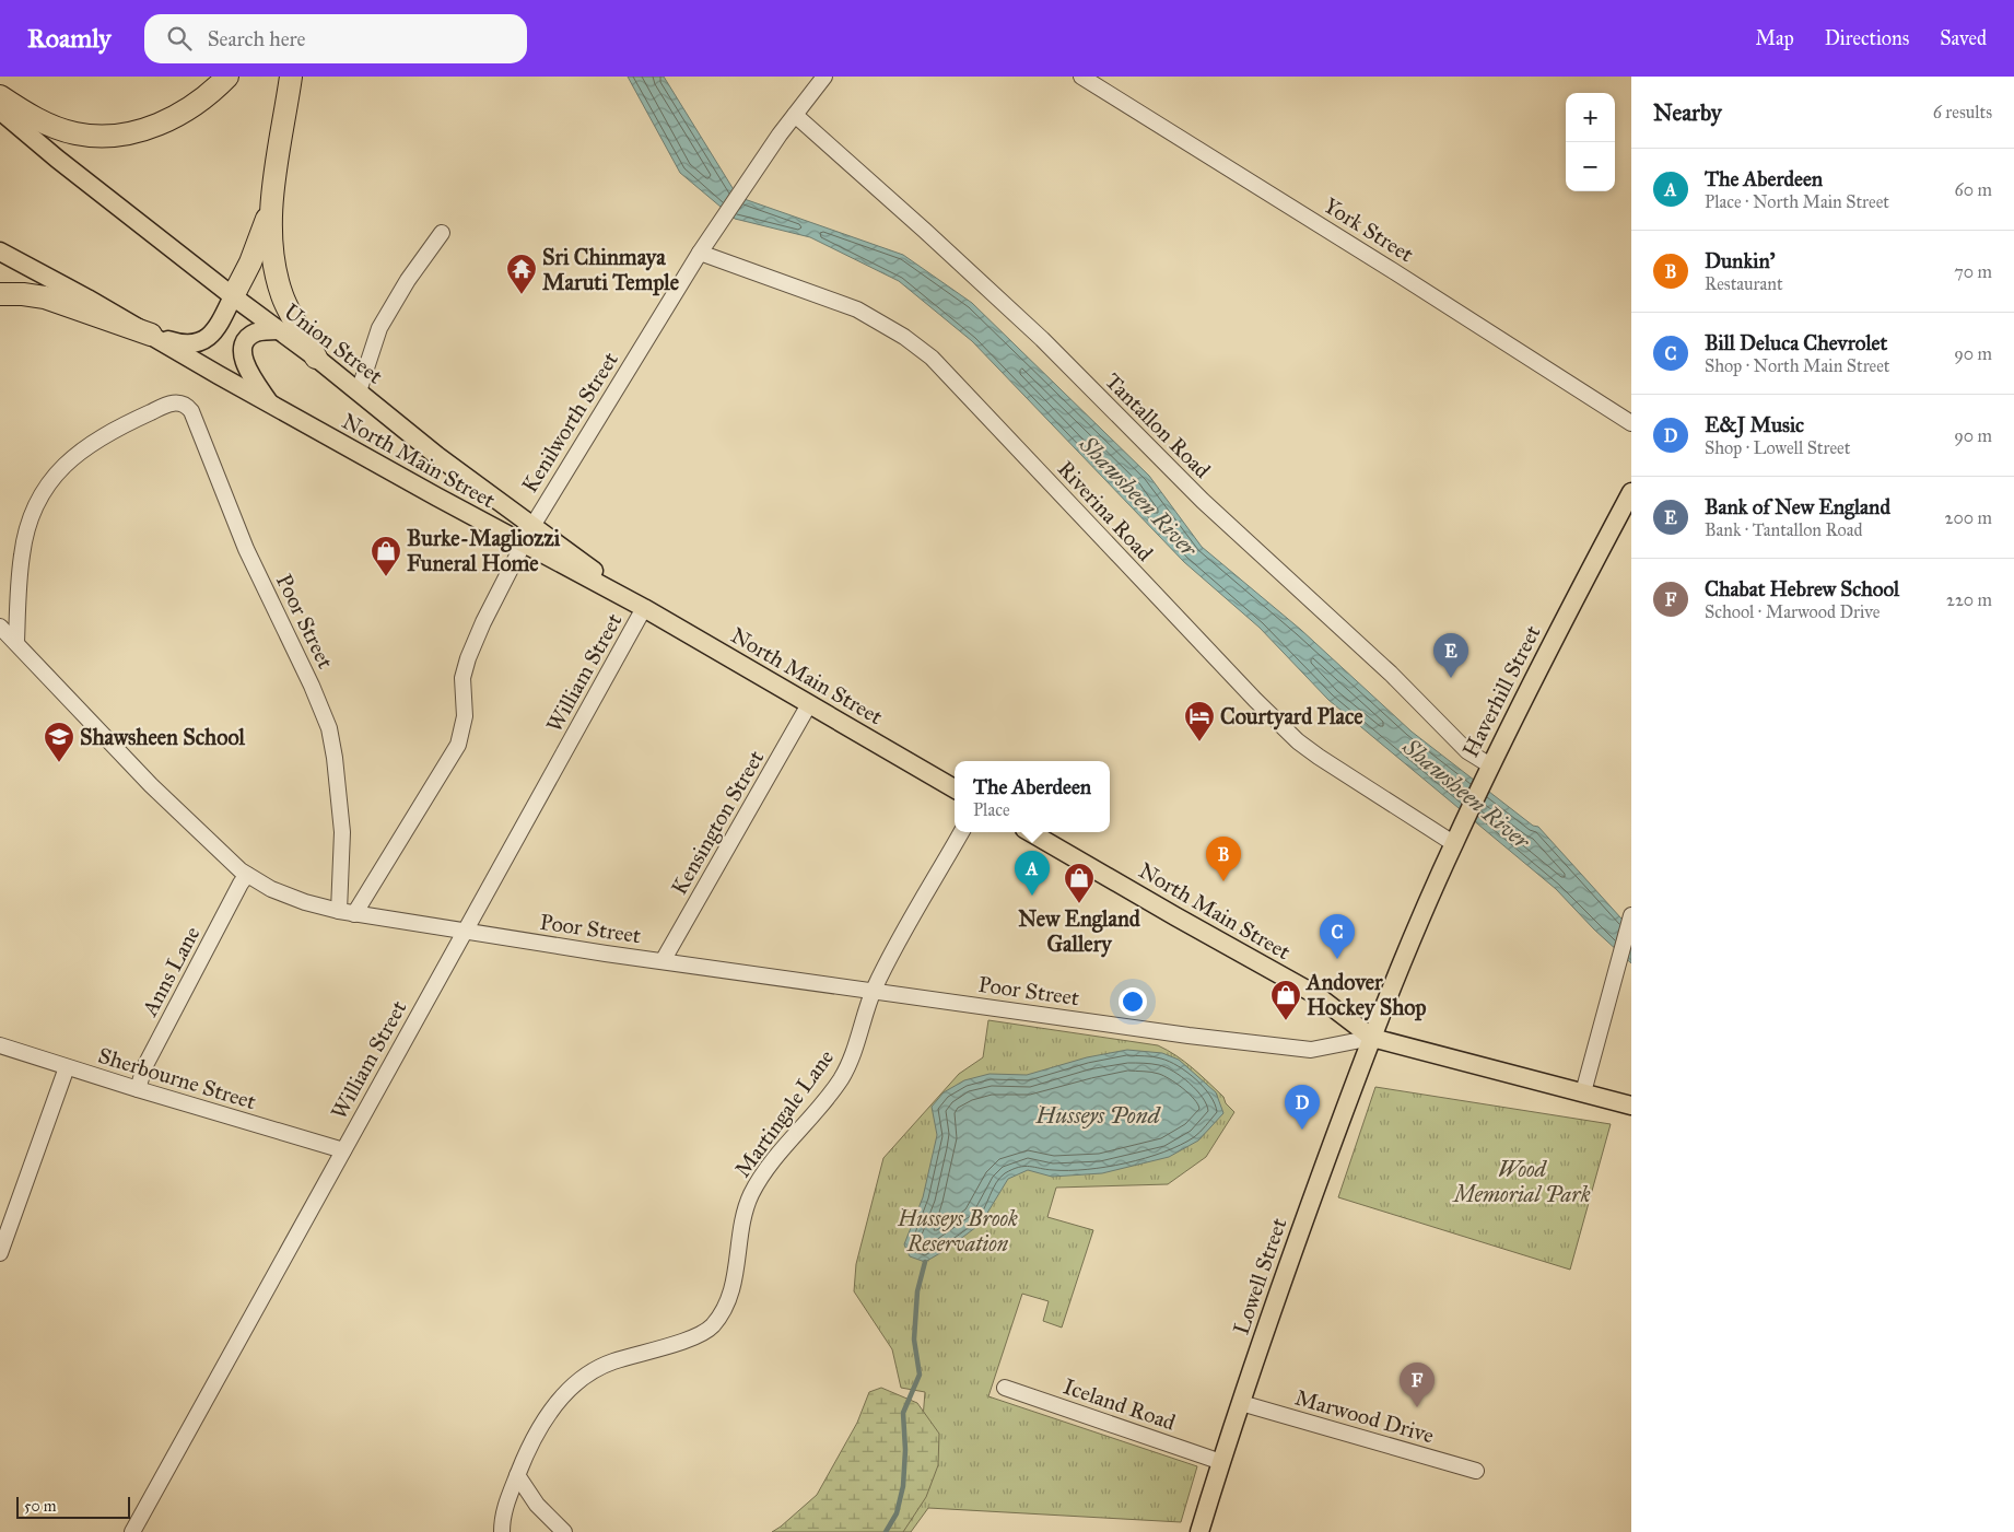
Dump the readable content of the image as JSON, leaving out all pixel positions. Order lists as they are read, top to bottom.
{
  "streets": {
    "main road": [
      "Union Street",
      "North Main Street",
      "Haverhill Street",
      "Lowell Street"
    ],
    "street": [
      "York Street",
      "Kenilworth Street",
      "Tantallon Road",
      "Riverina Road",
      "Poor Street",
      "William Street",
      "Kensington Street",
      "Anns Lane",
      "Sherbourne Street",
      "Martingale Lane",
      "Iceland Road",
      "Marwood Drive"
    ]
  },
  "crossings": [
    ["Union Street", "Kenilworth Street"],
    ["Union Street", "North Main Street"],
    ["Union Street", "William Street"],
    ["Kenilworth Street", "Tantallon Road"],
    ["Kenilworth Street", "North Main Street"],
    ["Kenilworth Street", "Riverina Road"],
    ["Kenilworth Street", "Poor Street"],
    ["Tantallon Road", "Haverhill Street"],
    ["North Main Street", "Poor Street"],
    ["North Main Street", "William Street"],
    ["North Main Street", "Haverhill Street"],
    ["North Main Street", "Kensington Street"],
    ["North Main Street", "Lowell Street"],
    ["Riverina Road", "Haverhill Street"],
    ["Poor Street", "William Street"],
    ["Poor Street", "Haverhill Street"],
    ["Poor Street", "Kensington Street"],
    ["Poor Street", "Martingale Lane"],
    ["Poor Street", "Lowell Street"],
    ["William Street", "Sherbourne Street"],
    ["Haverhill Street", "Lowell Street"],
    ["Anns Lane", "Sherbourne Street"],
    ["Lowell Street", "Iceland Road"],
    ["Lowell Street", "Marwood Drive"]
  ],
  "water": ["Shawsheen River", "Husseys Pond"],
  "parks": ["Wood Memorial Park", "Husseys Brook Reservation"],
  "places": {
    "temple": ["Sri Chinmaya Maruti Temple"],
    "shop": ["Burke-Magliozzi Funeral Home", "New England Gallery", "Andover Hockey Shop"],
    "hotel": ["Courtyard Place"],
    "school or university": ["Shawsheen School"]
  },
  "scale_bar": "50 m",
  "page": {
    "header": "Roamly",
    "search": "Search here",
    "nav": ["Map", "Directions", "Saved"],
    "heading": ["Nearby", "6 results"],
    "map_buttons": ["+", "−"],
    "list": [
      {
        "mark": "A",
        "name": "The Aberdeen",
        "note": "Place · North Main Street",
        "value": "60 m"
      },
      {
        "mark": "B",
        "name": "Dunkin'",
        "note": "Restaurant",
        "value": "70 m"
      },
      {
        "mark": "C",
        "name": "Bill Deluca Chevrolet",
        "note": "Shop · North Main Street",
        "value": "90 m"
      },
      {
        "mark": "D",
        "name": "E&J Music",
        "note": "Shop · Lowell Street",
        "value": "90 m"
      },
      {
        "mark": "E",
        "name": "Bank of New England",
        "note": "Bank · Tantallon Road",
        "value": "200 m"
      },
      {
        "mark": "F",
        "name": "Chabat Hebrew School",
        "note": "School · Marwood Drive",
        "value": "220 m"
      }
    ],
    "pins": [
      "E",
      "B",
      "A",
      "C",
      "D",
      "F"
    ],
    "popup": ["The Aberdeen", "Place"],
    "scale": "50 m"
  }
}
